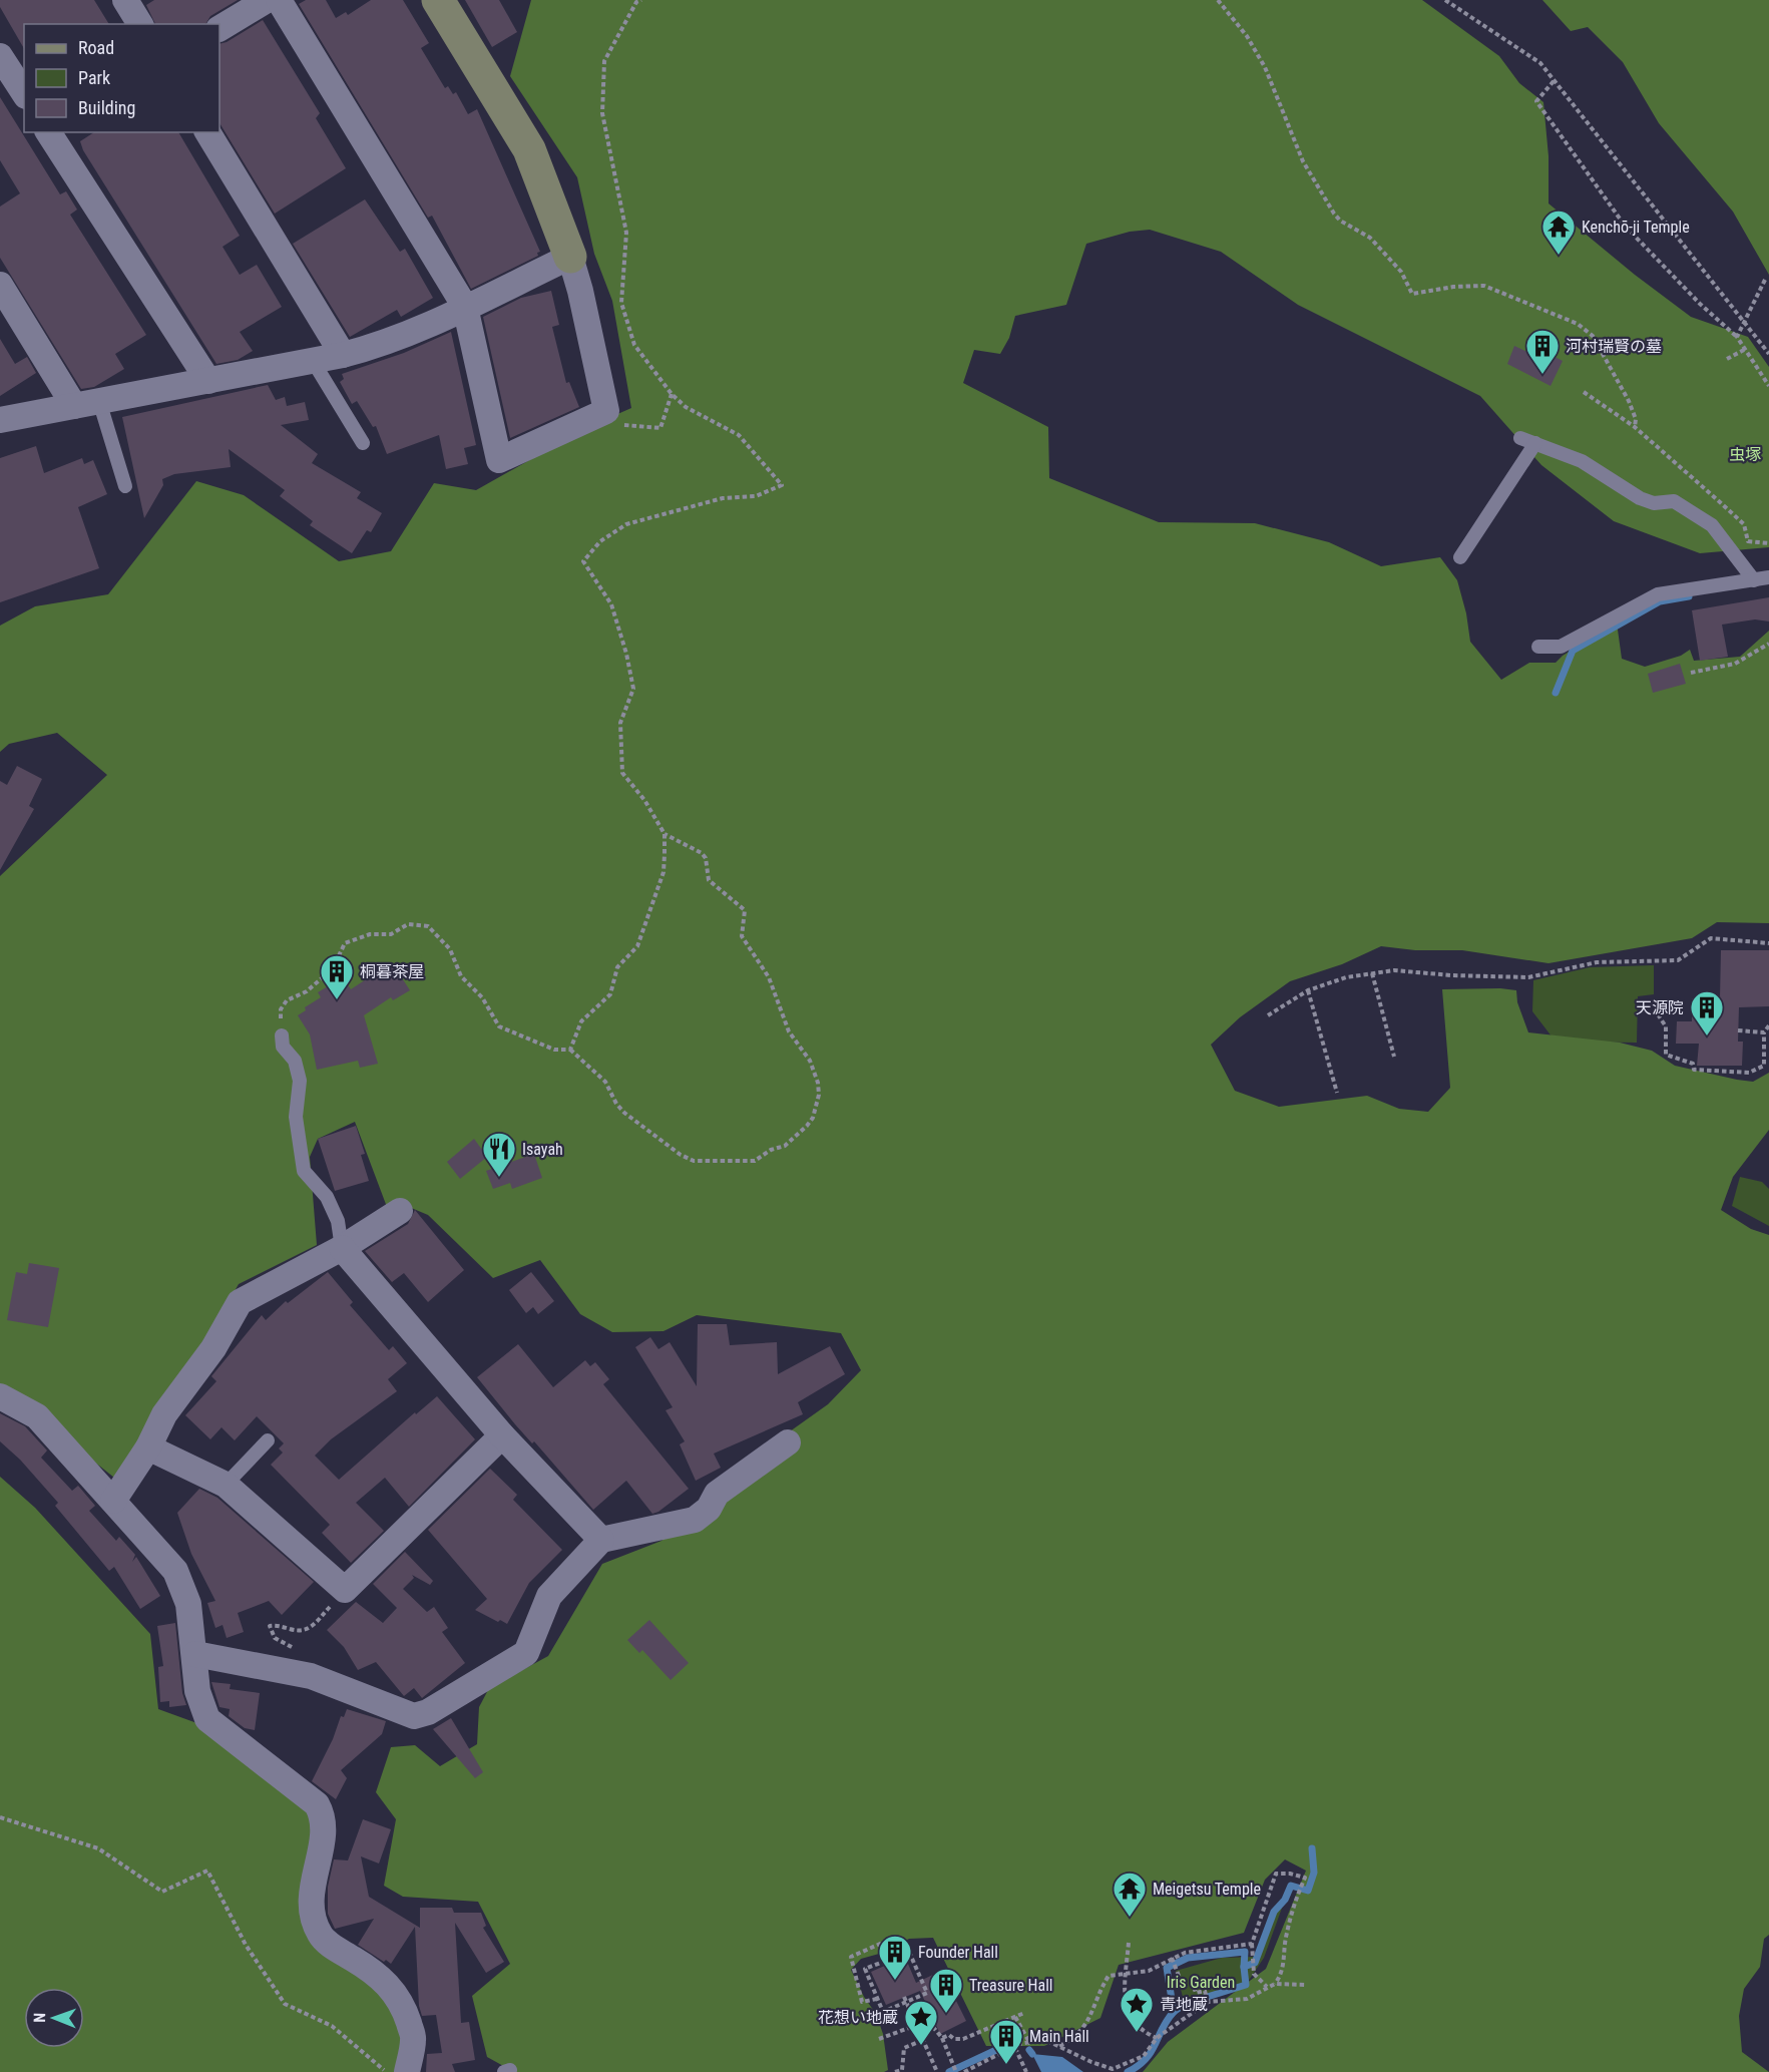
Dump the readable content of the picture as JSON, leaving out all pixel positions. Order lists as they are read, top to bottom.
{
  "parks": ["虫塚", "Iris Garden"],
  "places": {
    "temple": ["Kenchō-ji Temple", "Meigetsu Temple"],
    "building": [
      "河村瑞賢の墓",
      "桐暮茶屋",
      "天源院",
      "Founder Hall",
      "Treasure Hall",
      "Main Hall"
    ],
    "restaurant": ["Isayah"],
    "place": ["青地蔵", "花想い地蔵"]
  },
  "legend": ["Road", "Park", "Building"],
  "north": "left"
}
